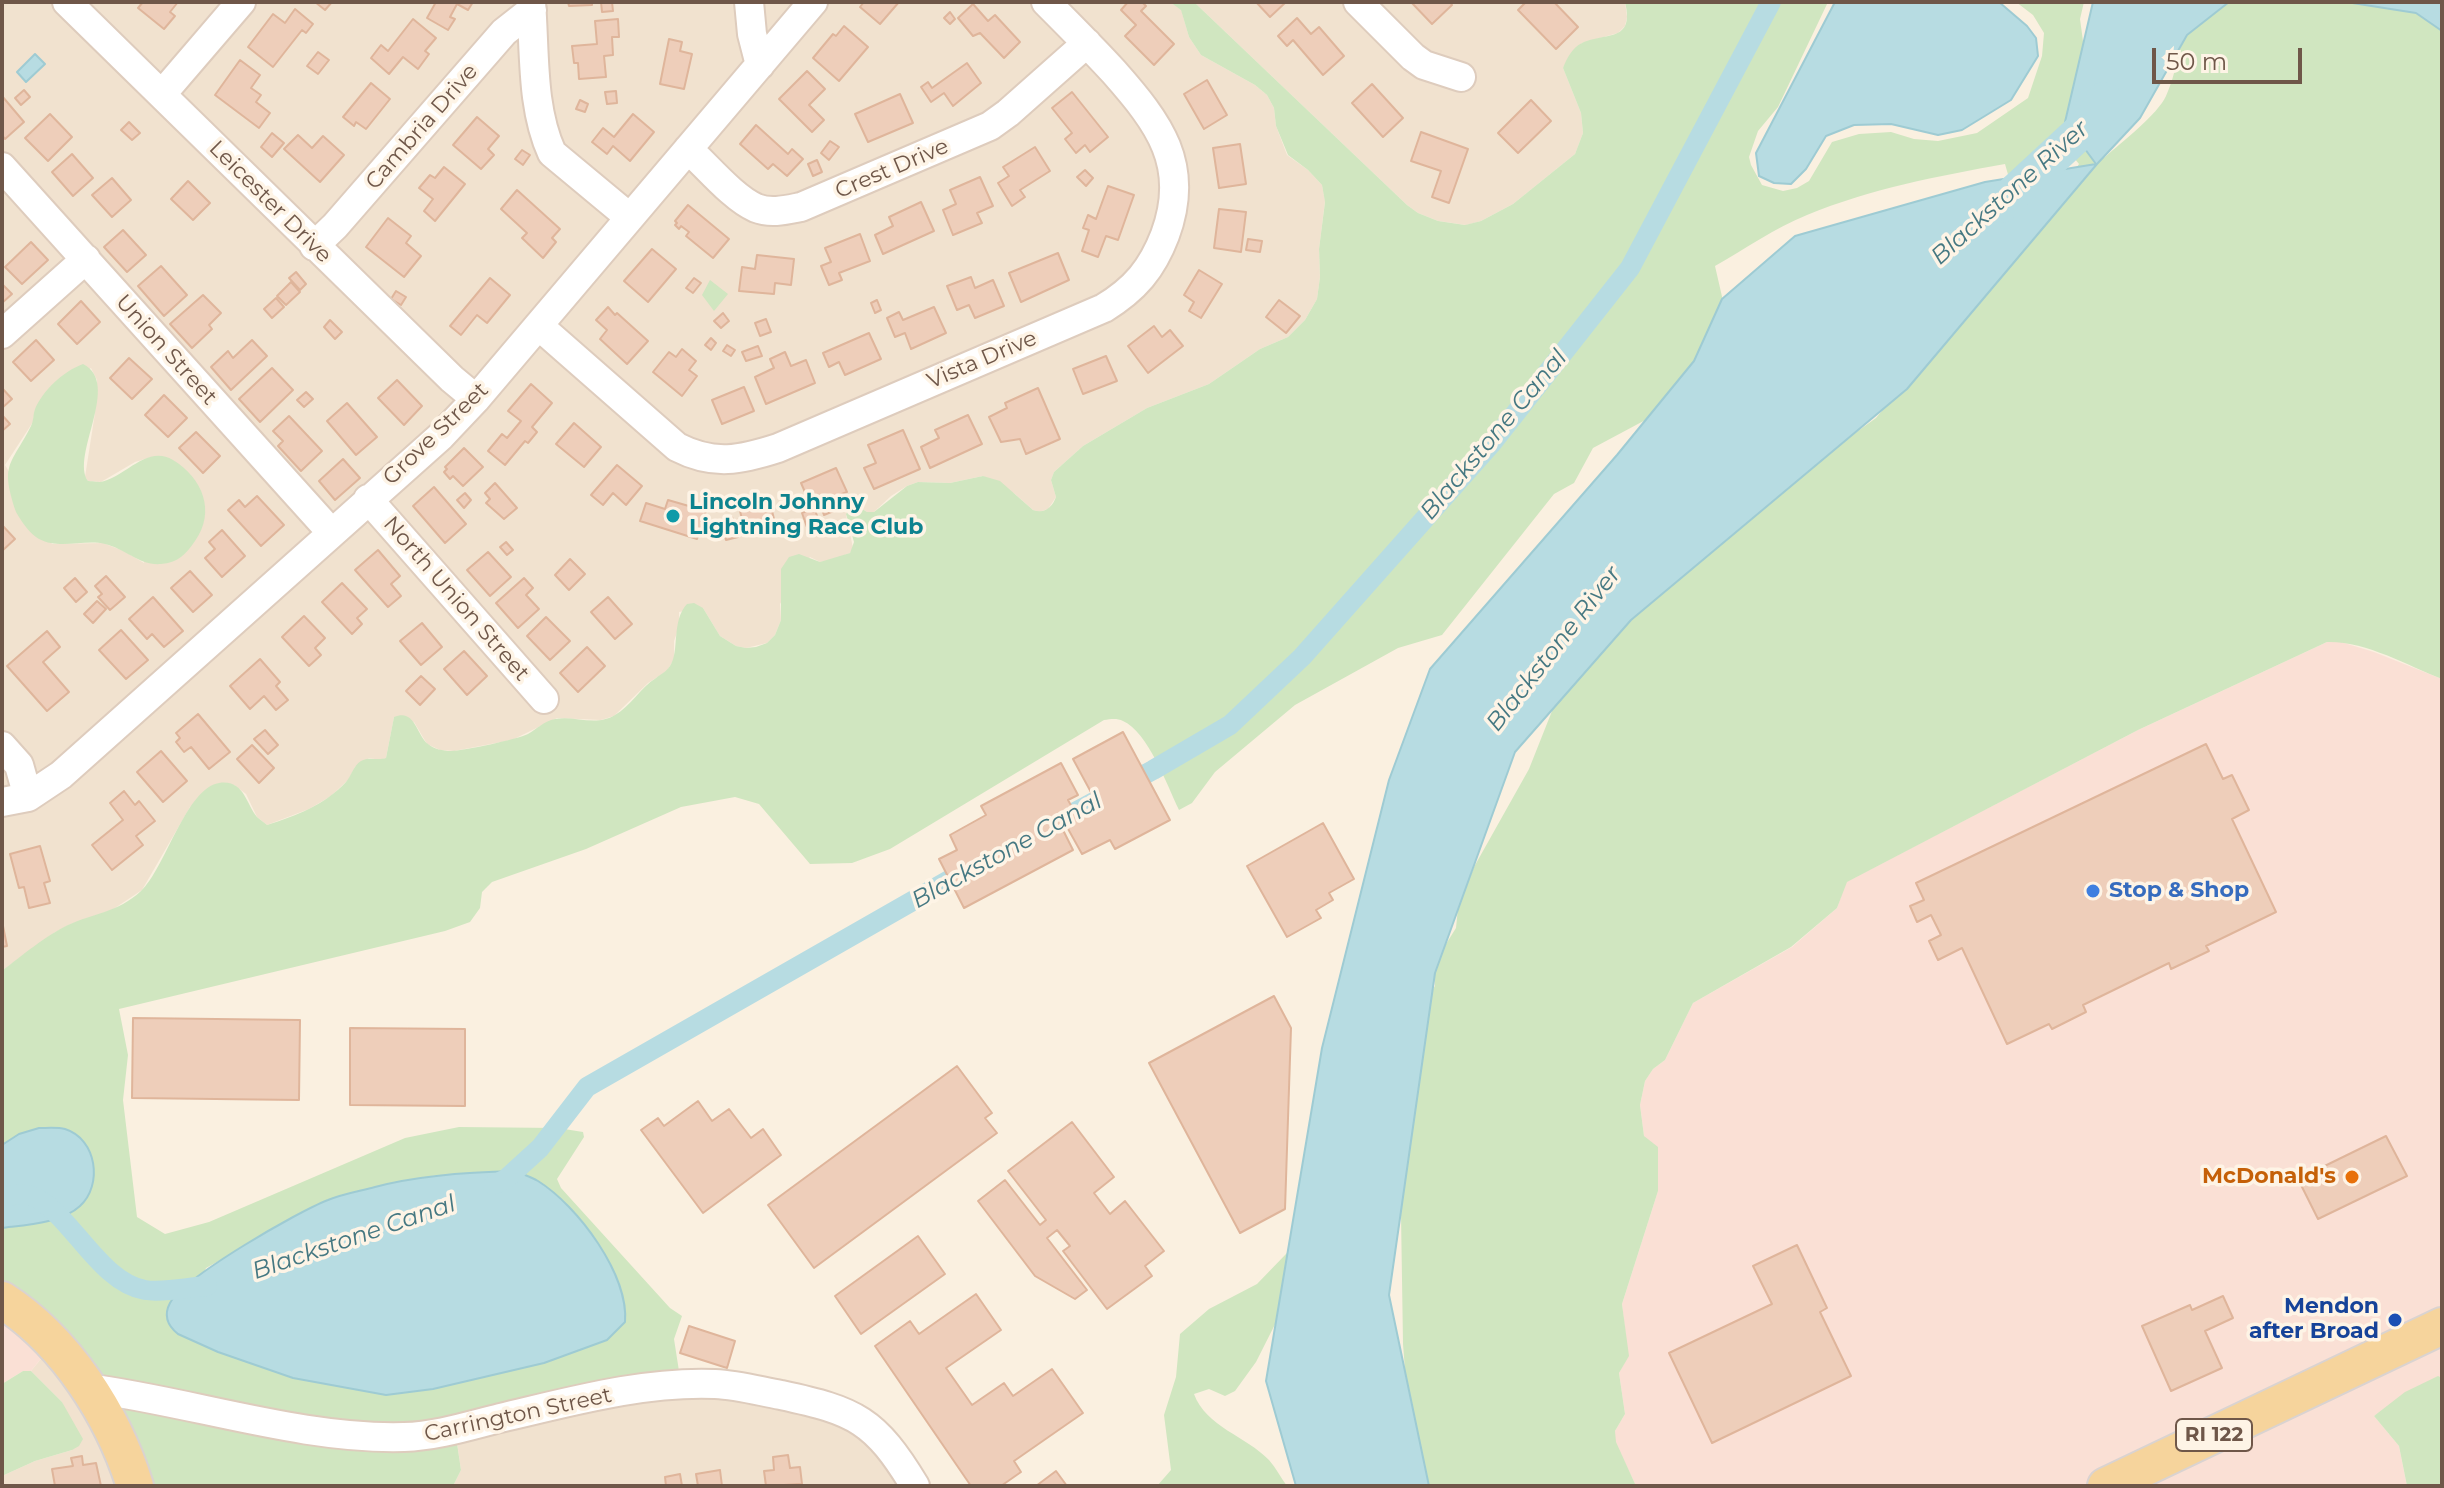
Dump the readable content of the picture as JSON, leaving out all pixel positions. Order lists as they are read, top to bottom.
{
  "streets": {
    "main road": ["RI 122"],
    "street": [
      "Cambria Drive",
      "Crest Drive",
      "Leicester Drive",
      "Union Street",
      "Vista Drive",
      "Grove Street",
      "North Union Street",
      "Carrington Street"
    ]
  },
  "crossings": [
    ["Cambria Drive", "Leicester Drive"],
    ["Crest Drive", "Vista Drive"],
    ["Crest Drive", "Grove Street"],
    ["Leicester Drive", "Grove Street"],
    ["Union Street", "Grove Street"],
    ["Vista Drive", "Grove Street"],
    ["Grove Street", "North Union Street"]
  ],
  "water": ["Blackstone River", "Blackstone Canal"],
  "places": [
    "Lincoln Johnny Lightning Race Club",
    "Stop & Shop",
    "McDonald's",
    "Mendon after Broad"
  ],
  "scale_bar": "50 m"
}
